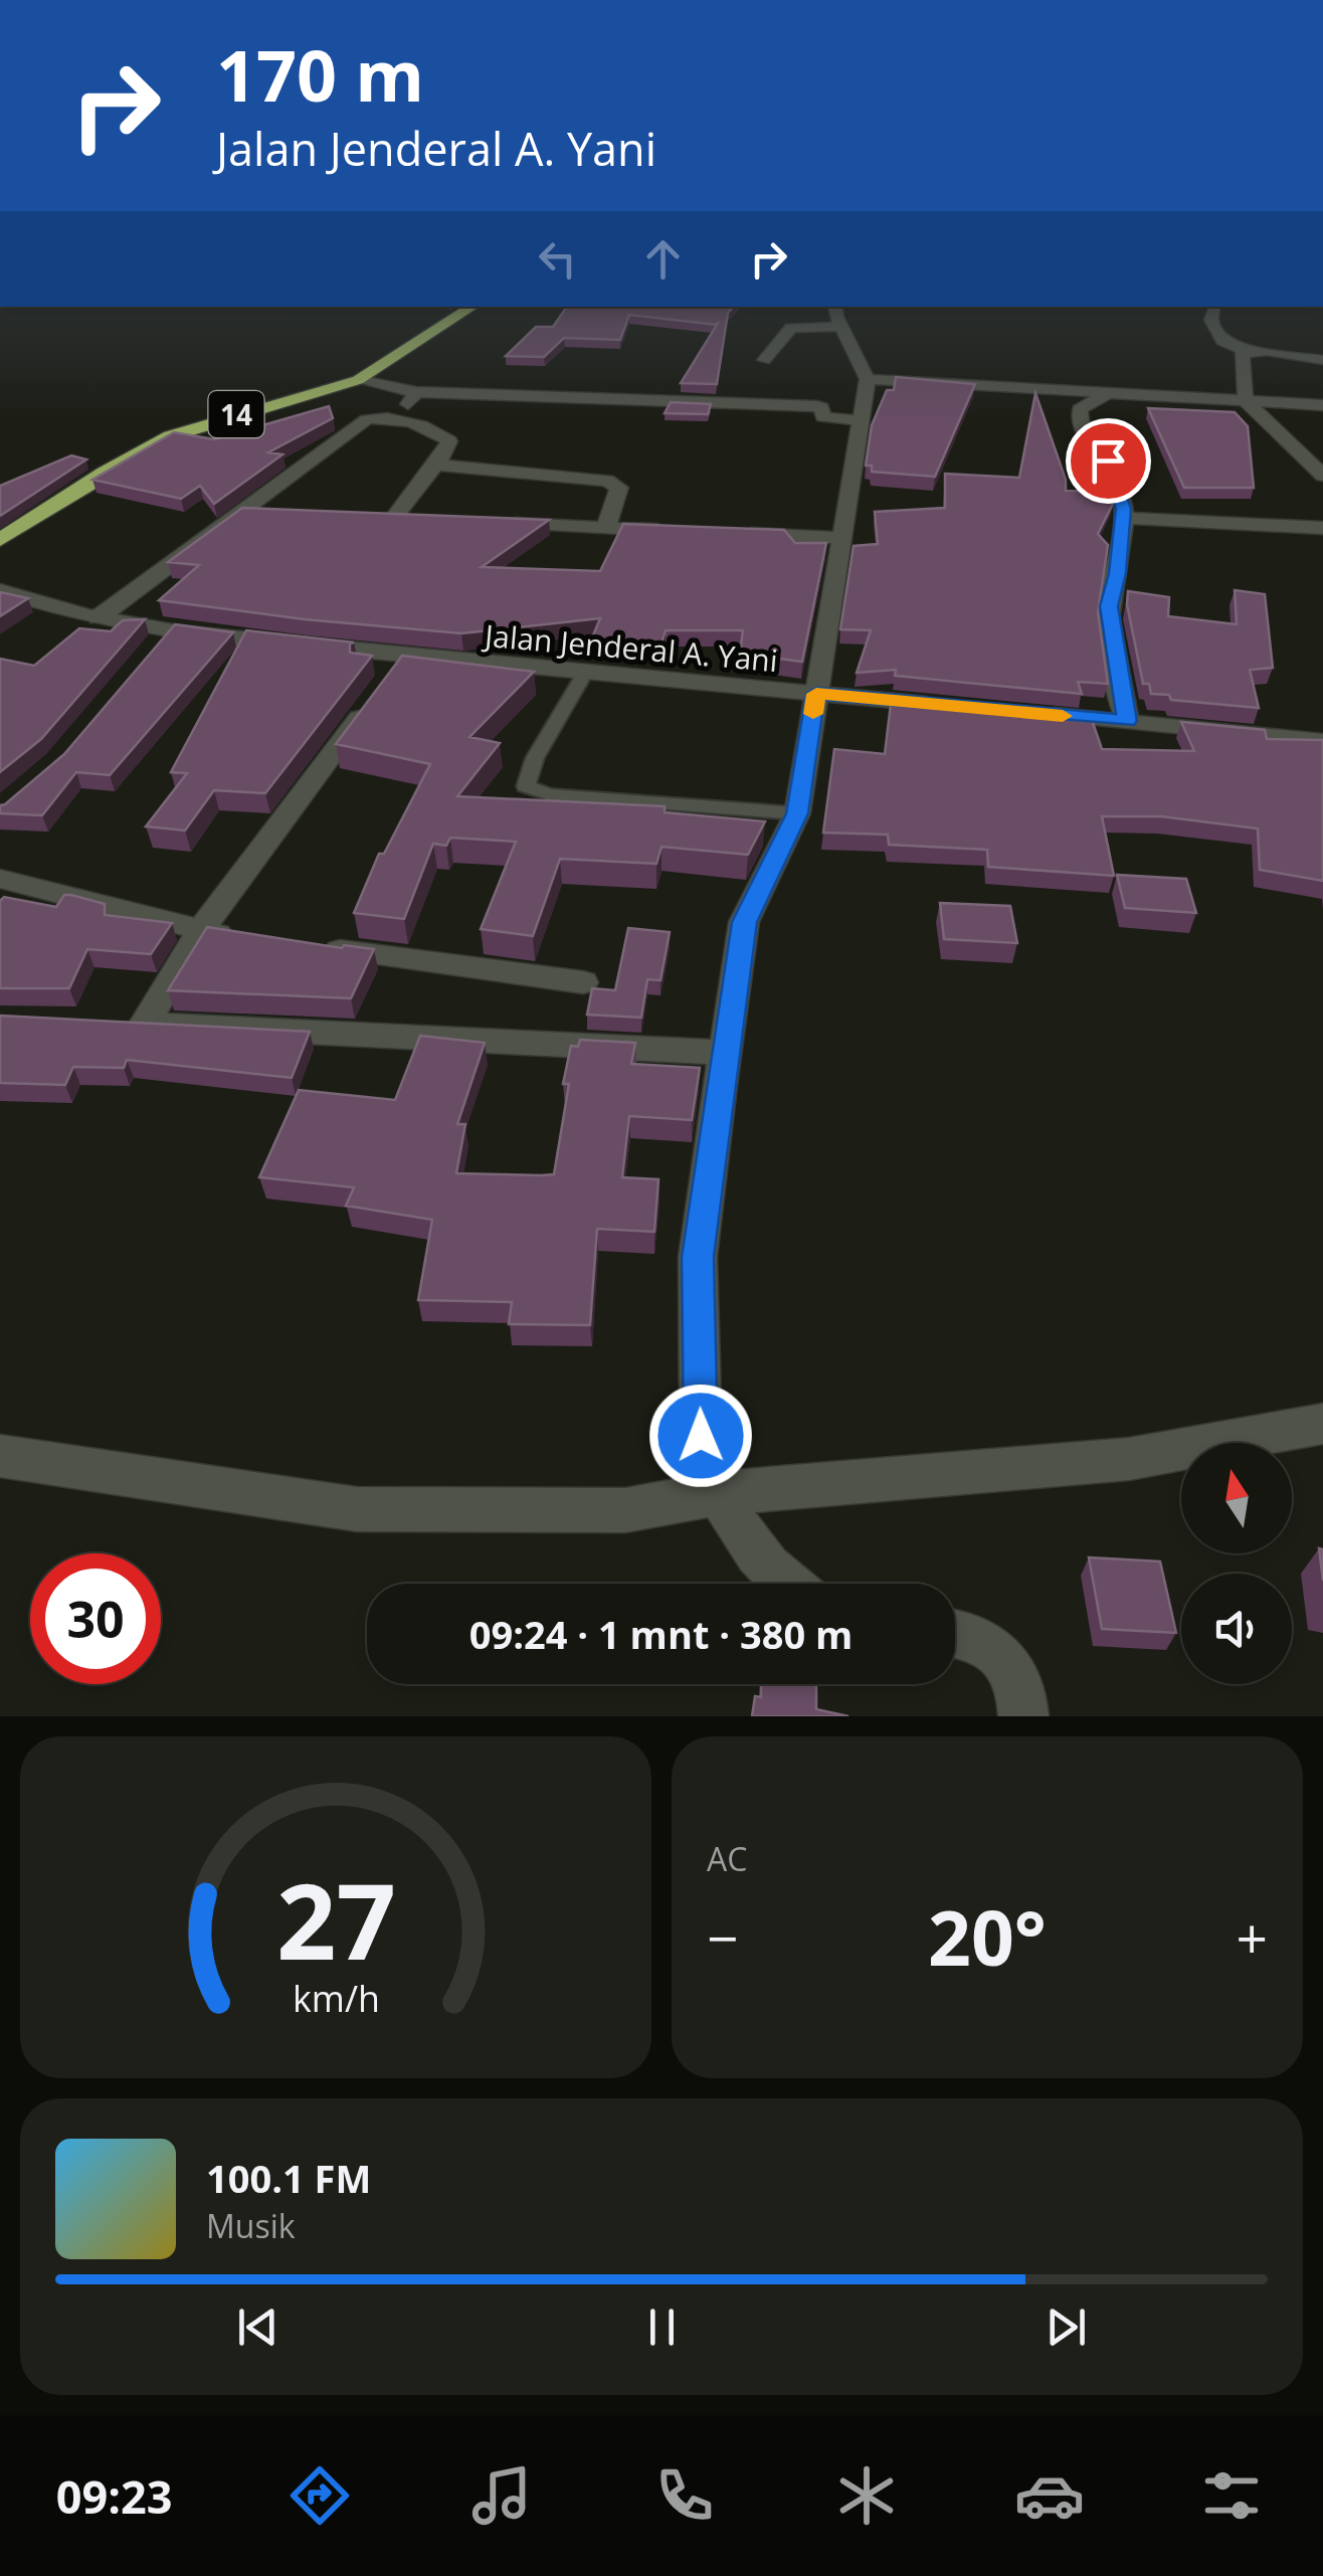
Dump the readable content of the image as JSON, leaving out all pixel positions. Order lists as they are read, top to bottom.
{
  "streets": {
    "highway": ["14"],
    "street": ["Jalan Jenderal A. Yani"]
  },
  "north": "top",
  "page": {
    "turn": ["170 m", "Jalan Jenderal A. Yani"],
    "limit": "30",
    "trip": "09:24 · 1 mnt · 380 m",
    "tile": "AC",
    "heat": ["−", "20°", "+"],
    "song": ["100.1 FM", "Musik"],
    "tabs": "09:23",
    "gauge": ["27", "km/h"]
  }
}
